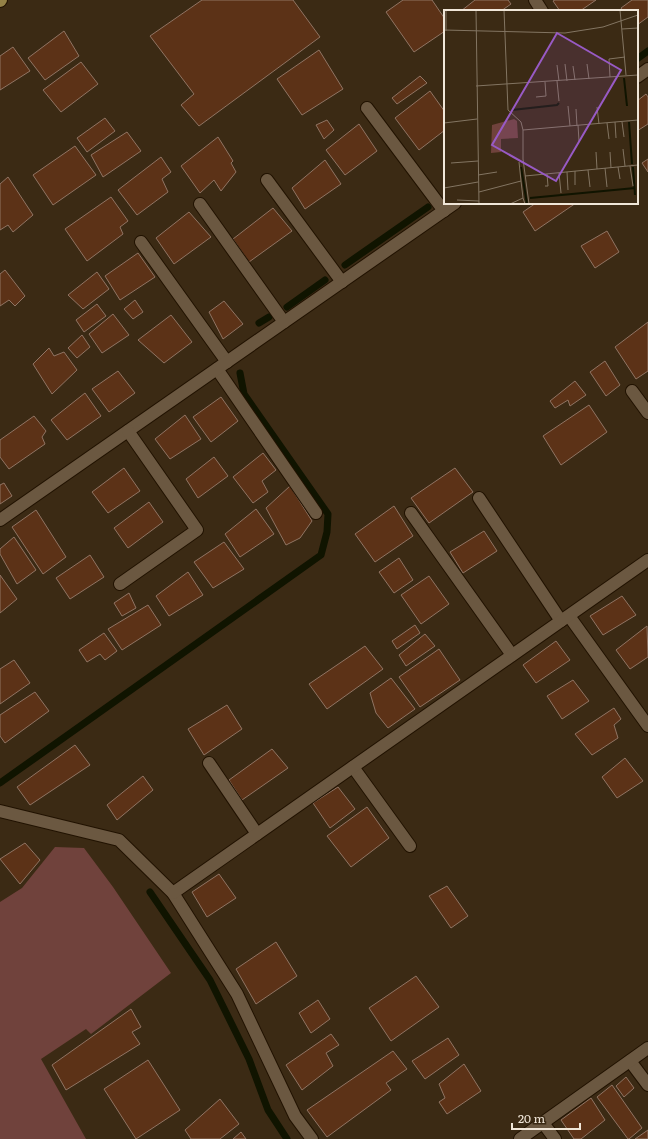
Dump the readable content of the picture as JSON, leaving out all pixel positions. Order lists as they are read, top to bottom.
{
  "scale_bar": "20 m"
}
